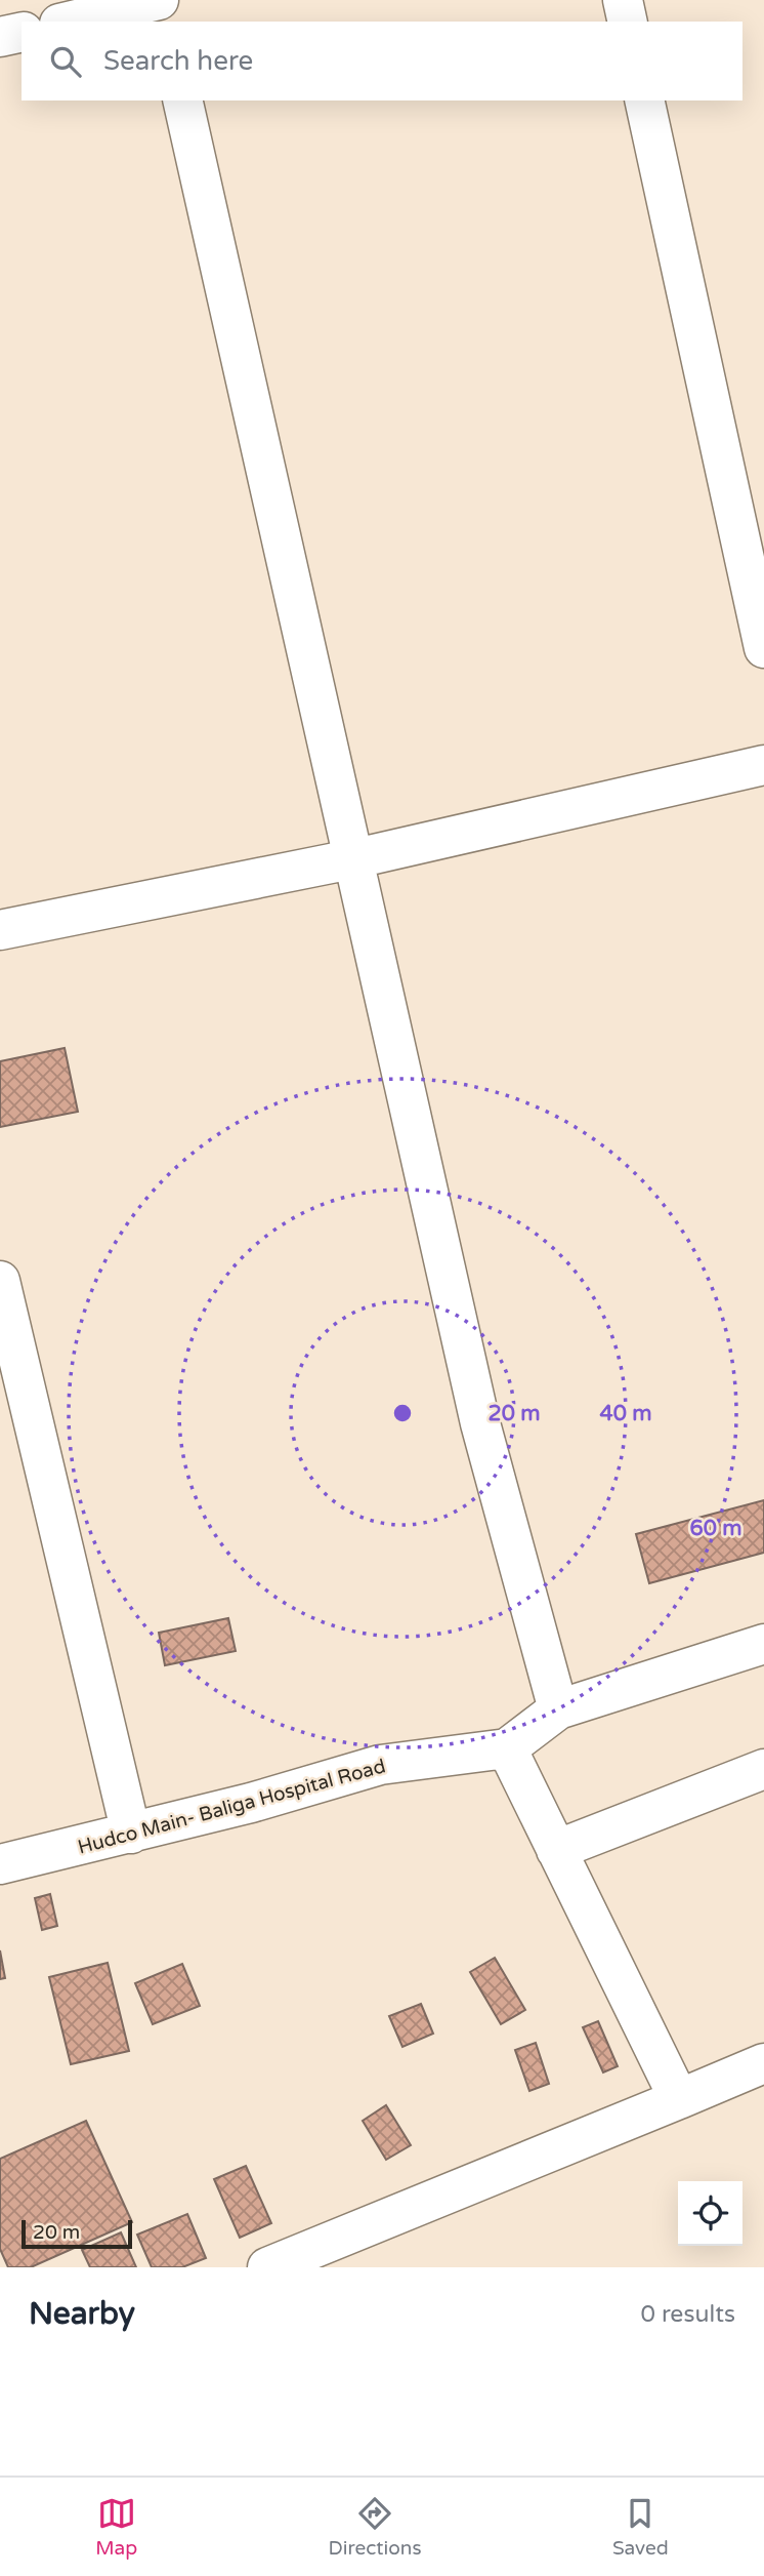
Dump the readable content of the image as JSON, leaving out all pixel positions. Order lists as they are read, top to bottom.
{
  "streets": {
    "street": ["Hudco Main- Baliga Hospital Road"]
  },
  "scale_bar": "20 m",
  "page": {
    "search": "Search here",
    "scale": "20 m",
    "heading": ["Nearby", "0 results"],
    "nav": ["Map", "Directions", "Saved"]
  },
  "rings": ["20 m", "40 m", "60 m"]
}
